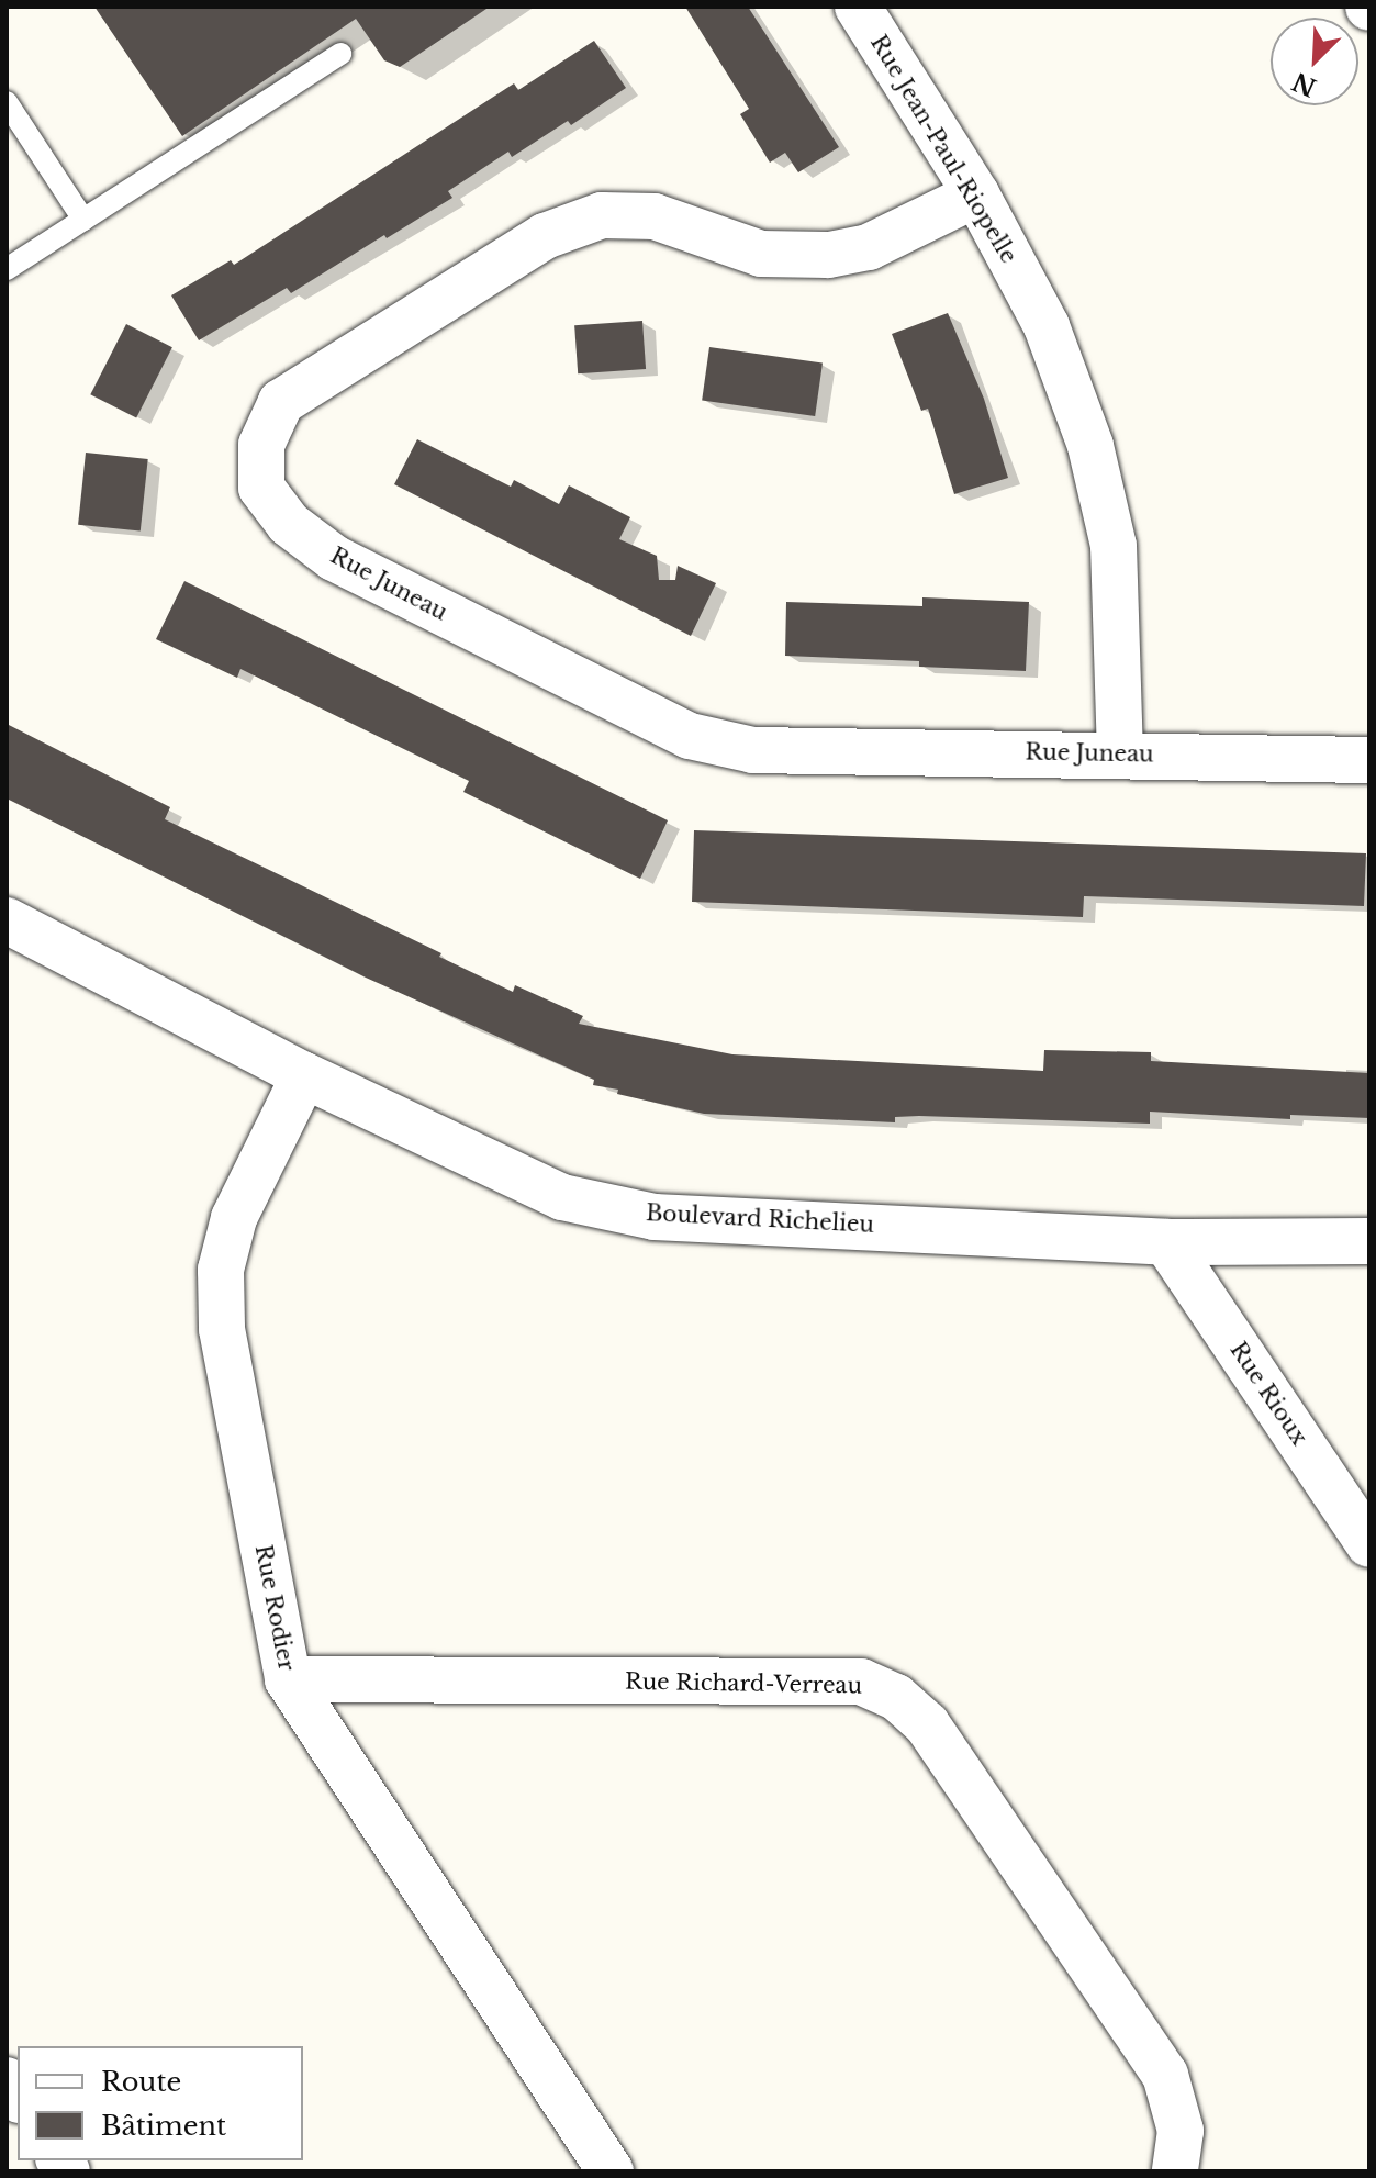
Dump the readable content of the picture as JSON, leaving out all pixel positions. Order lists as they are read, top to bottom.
{
  "streets": {
    "street": [
      "Rue Jean-Paul-Riopelle",
      "Rue Juneau",
      "Boulevard Richelieu",
      "Rue Rioux",
      "Rue Rodier",
      "Rue Richard-Verreau"
    ]
  },
  "crossings": [
    ["Rue Jean-Paul-Riopelle", "Rue Juneau"],
    ["Boulevard Richelieu", "Rue Rioux"],
    ["Boulevard Richelieu", "Rue Rodier"],
    ["Rue Rodier", "Rue Richard-Verreau"]
  ],
  "legend": ["Route", "Bâtiment"],
  "north": "bottom left"
}
